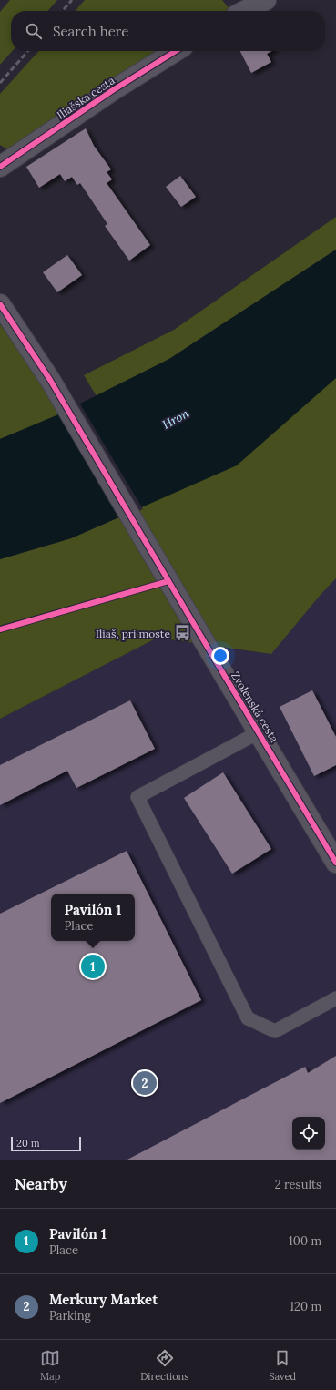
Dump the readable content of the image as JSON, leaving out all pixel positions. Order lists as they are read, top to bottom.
{
  "streets": {
    "street": ["Iliašska cesta", "Zvolenská cesta"]
  },
  "water": ["Hron"],
  "places": {
    "bus stop": ["Iliaš, pri moste"]
  },
  "scale_bar": "20 m",
  "page": {
    "search": "Search here",
    "popup": ["Pavilón 1", "Place"],
    "pins": ["1", "2"],
    "scale": "20 m",
    "heading": ["Nearby", "2 results"],
    "list": [
      {
        "mark": "1",
        "name": "Pavilón 1",
        "note": "Place",
        "value": "100 m"
      },
      {
        "mark": "2",
        "name": "Merkury Market",
        "note": "Parking",
        "value": "120 m"
      }
    ],
    "nav": ["Map", "Directions", "Saved"]
  }
}
